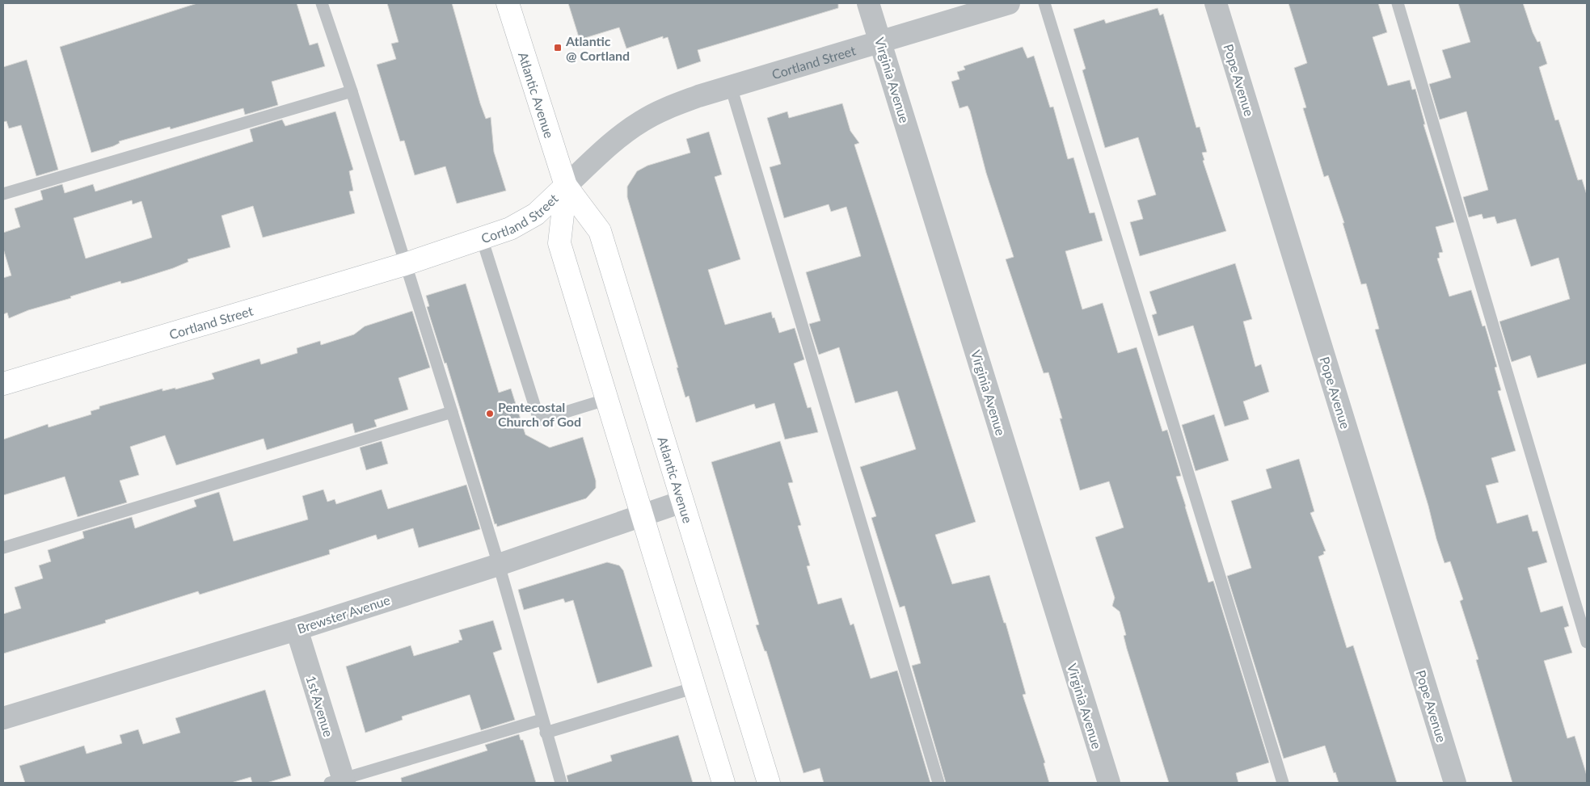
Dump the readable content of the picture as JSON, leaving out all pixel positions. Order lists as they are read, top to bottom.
{
  "streets": {
    "main road": ["Cortland Street", "Atlantic Avenue"],
    "street": [
      "Virginia Avenue",
      "Pope Avenue",
      "Brewster Avenue",
      "1st Avenue"
    ]
  },
  "crossings": [
    ["Cortland Street", "Virginia Avenue"],
    ["Cortland Street", "Atlantic Avenue"],
    ["Atlantic Avenue", "Brewster Avenue"],
    ["Brewster Avenue", "1st Avenue"]
  ],
  "places": {
    "transit": ["Atlantic @ Cortland"],
    "other": ["Pentecostal Church of God"]
  }
}
